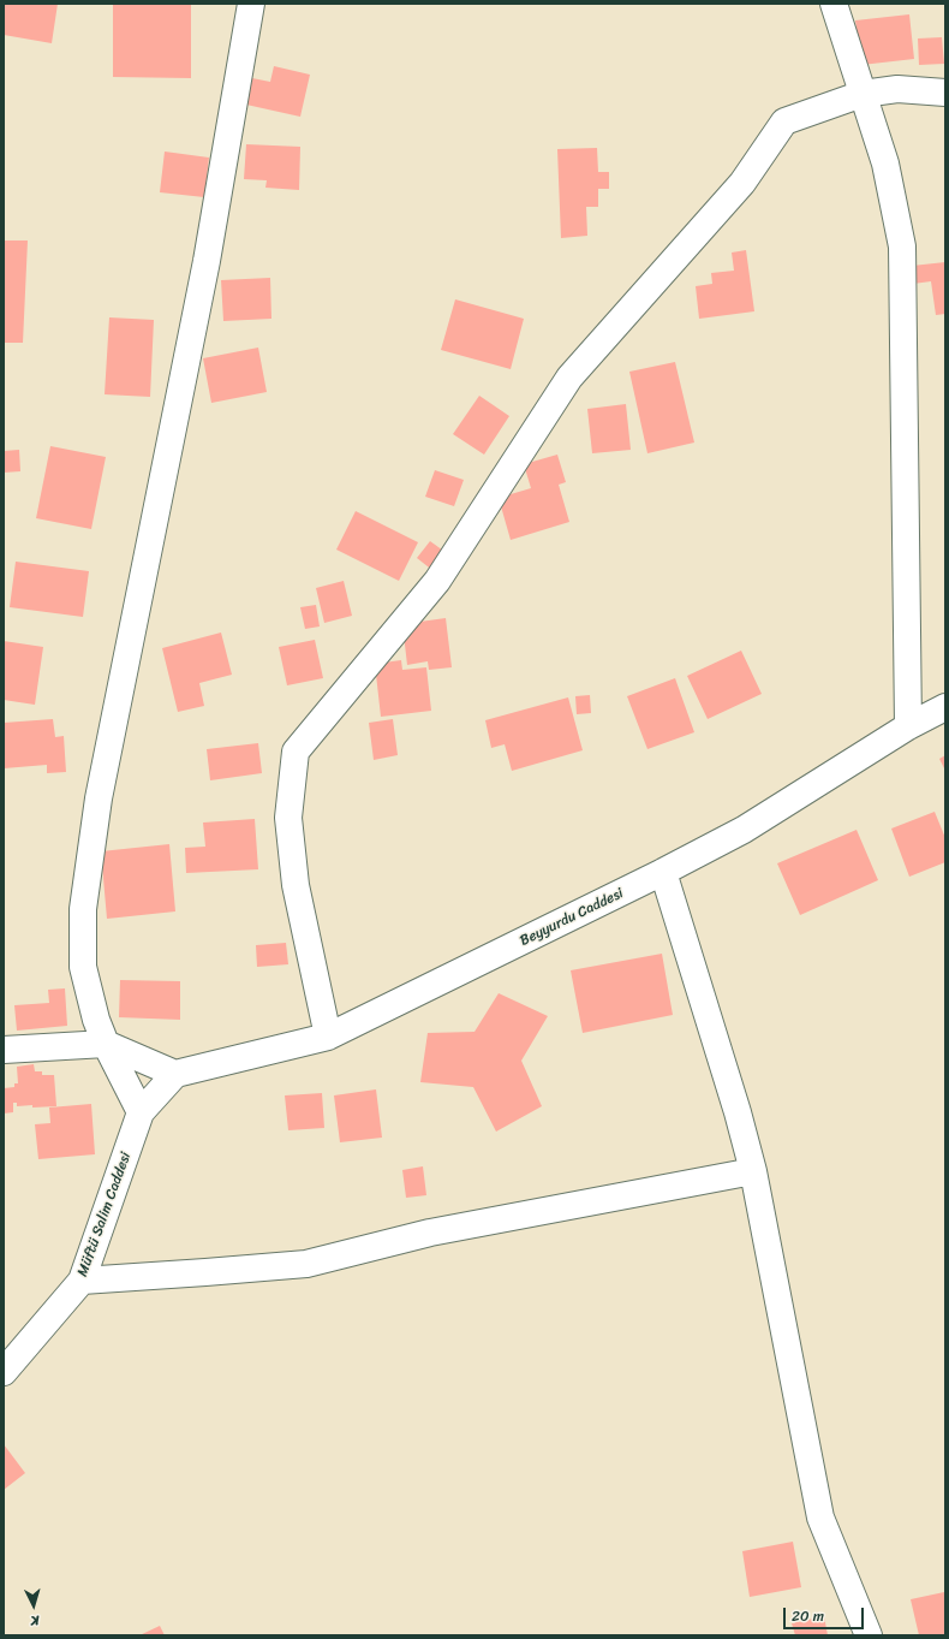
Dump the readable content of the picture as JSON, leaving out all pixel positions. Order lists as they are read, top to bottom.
{
  "streets": {
    "street": ["Beyyurdu Caddesi", "Müftü Salim Caddesi"]
  },
  "crossings": [
    ["Beyyurdu Caddesi", "Müftü Salim Caddesi"]
  ],
  "scale_bar": "20 m",
  "north": "bottom"
}
